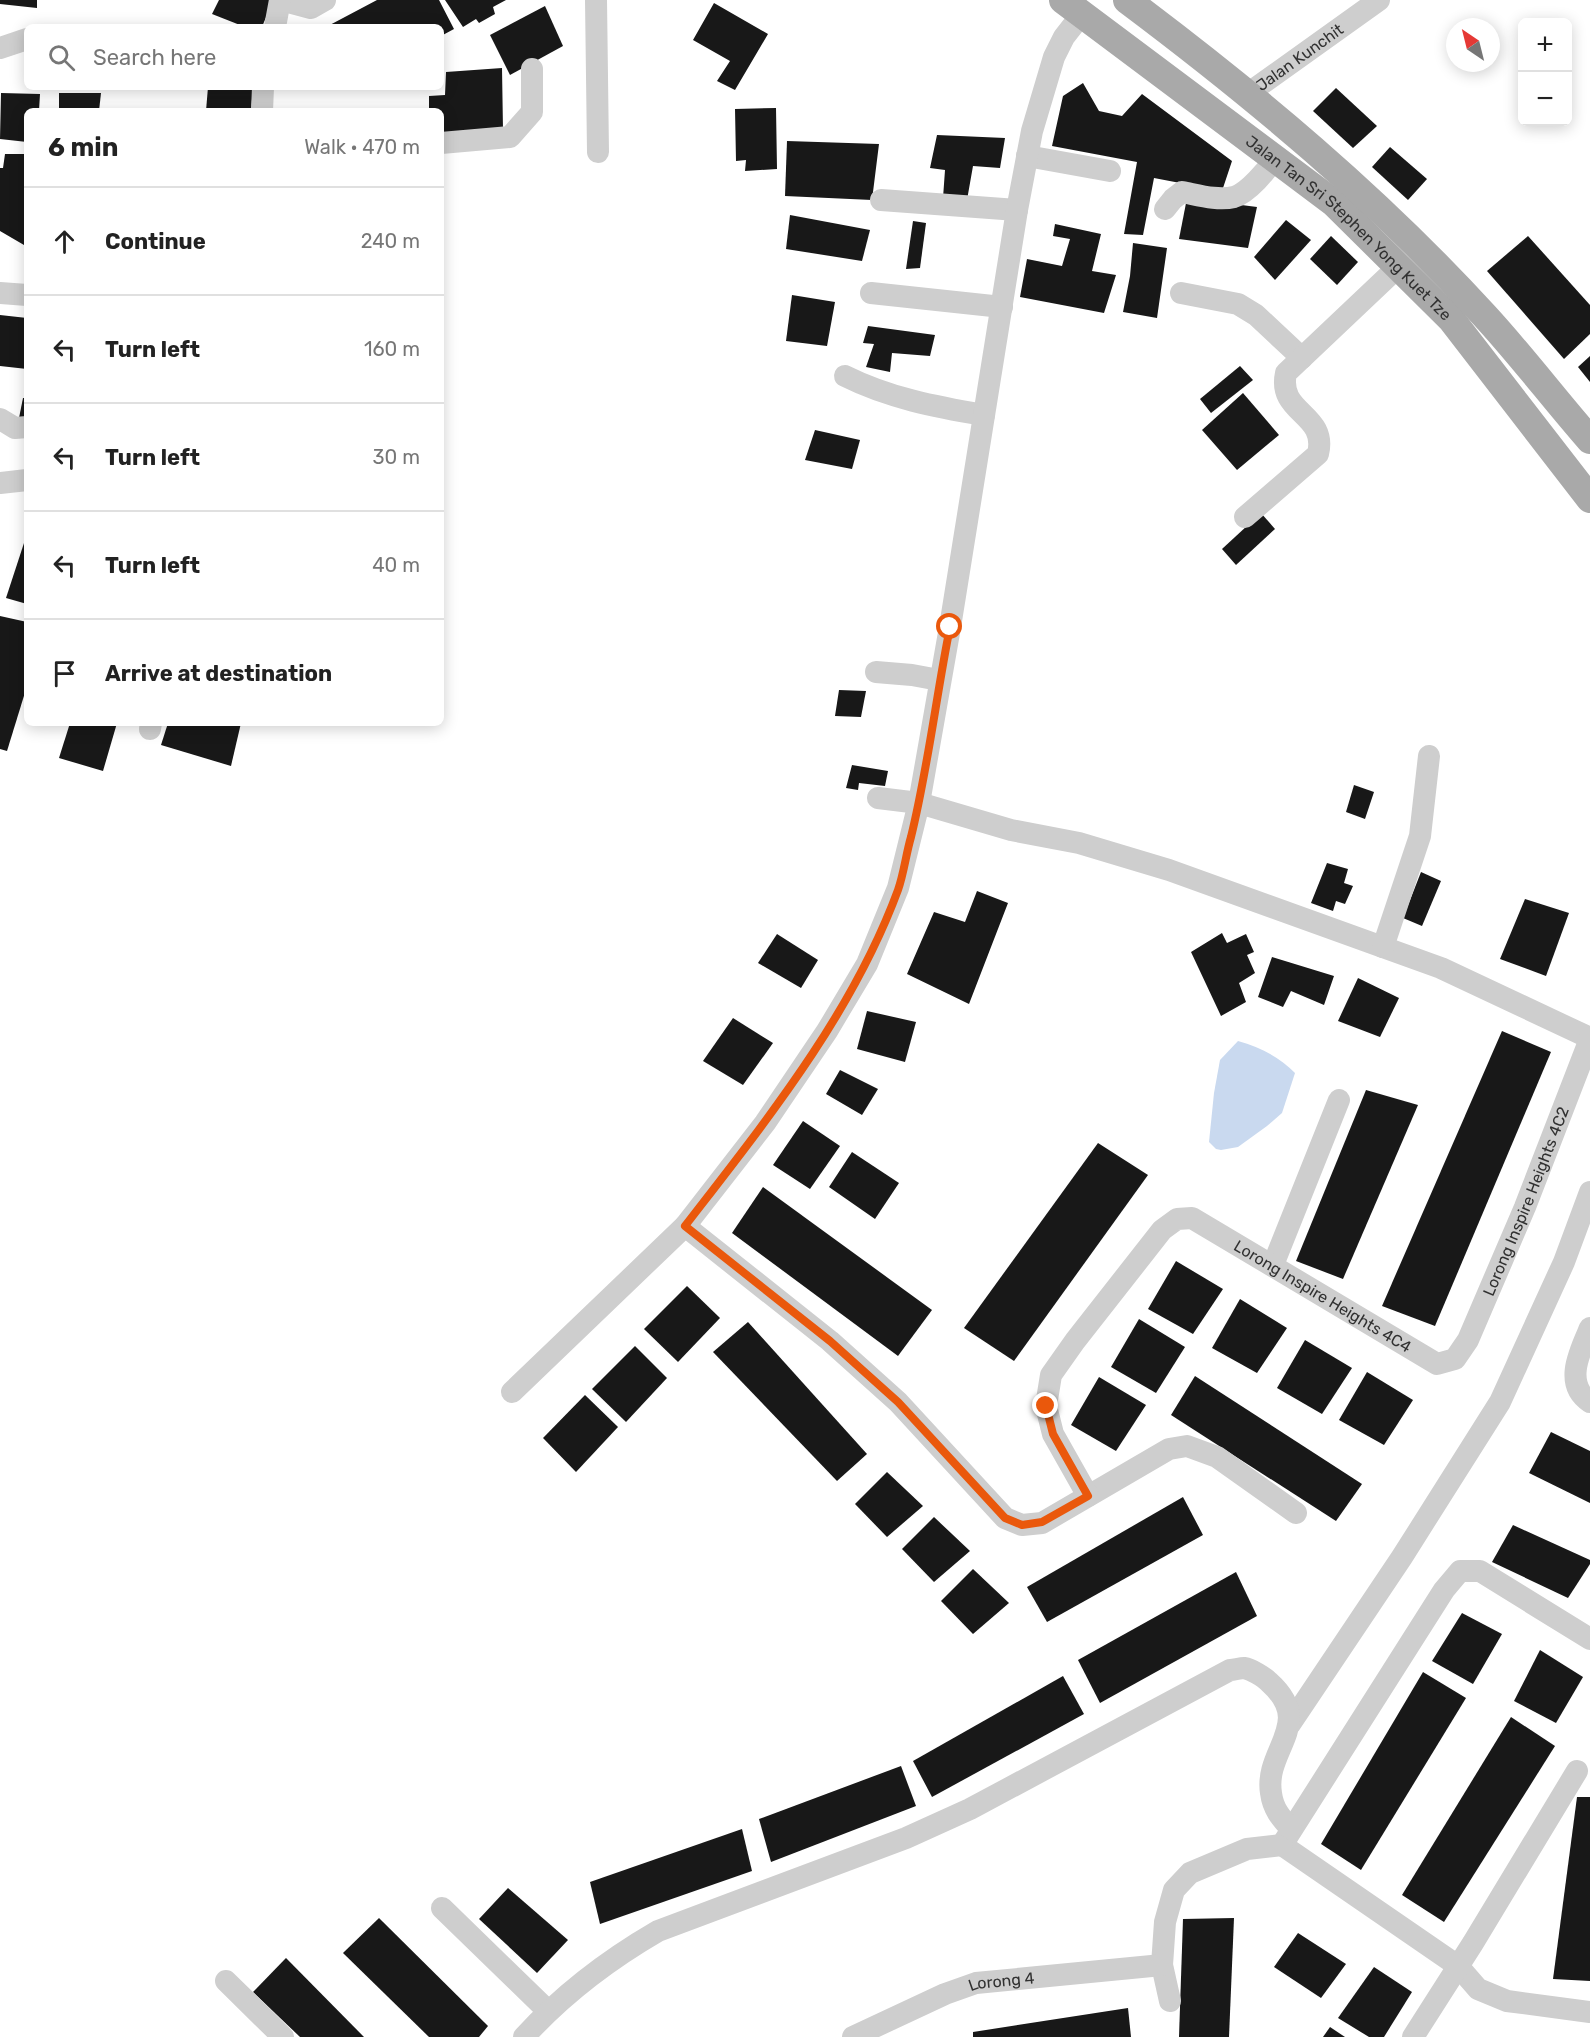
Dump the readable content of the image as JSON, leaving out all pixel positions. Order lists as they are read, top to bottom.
{
  "streets": {
    "main road": ["Jalan Tan Sri Stephen Yong Kuet Tze"],
    "street": [
      "Jalan Kunchit",
      "Lorong Inspire Heights 4C2",
      "Lorong Inspire Heights 4C4",
      "Lorong 4"
    ]
  },
  "crossings": [
    ["Jalan Kunchit", "Jalan Tan Sri Stephen Yong Kuet Tze"],
    ["Lorong Inspire Heights 4C2", "Lorong Inspire Heights 4C4"]
  ],
  "north": "top left",
  "page": {
    "map_buttons": ["+", "−"],
    "search": "Search here",
    "heading": ["6 min", "Walk · 470 m"],
    "list": [
      ["Continue", "240 m"],
      ["Turn left", "160 m"],
      ["Turn left", "30 m"],
      ["Turn left", "40 m"],
      "Arrive at destination"
    ]
  }
}
